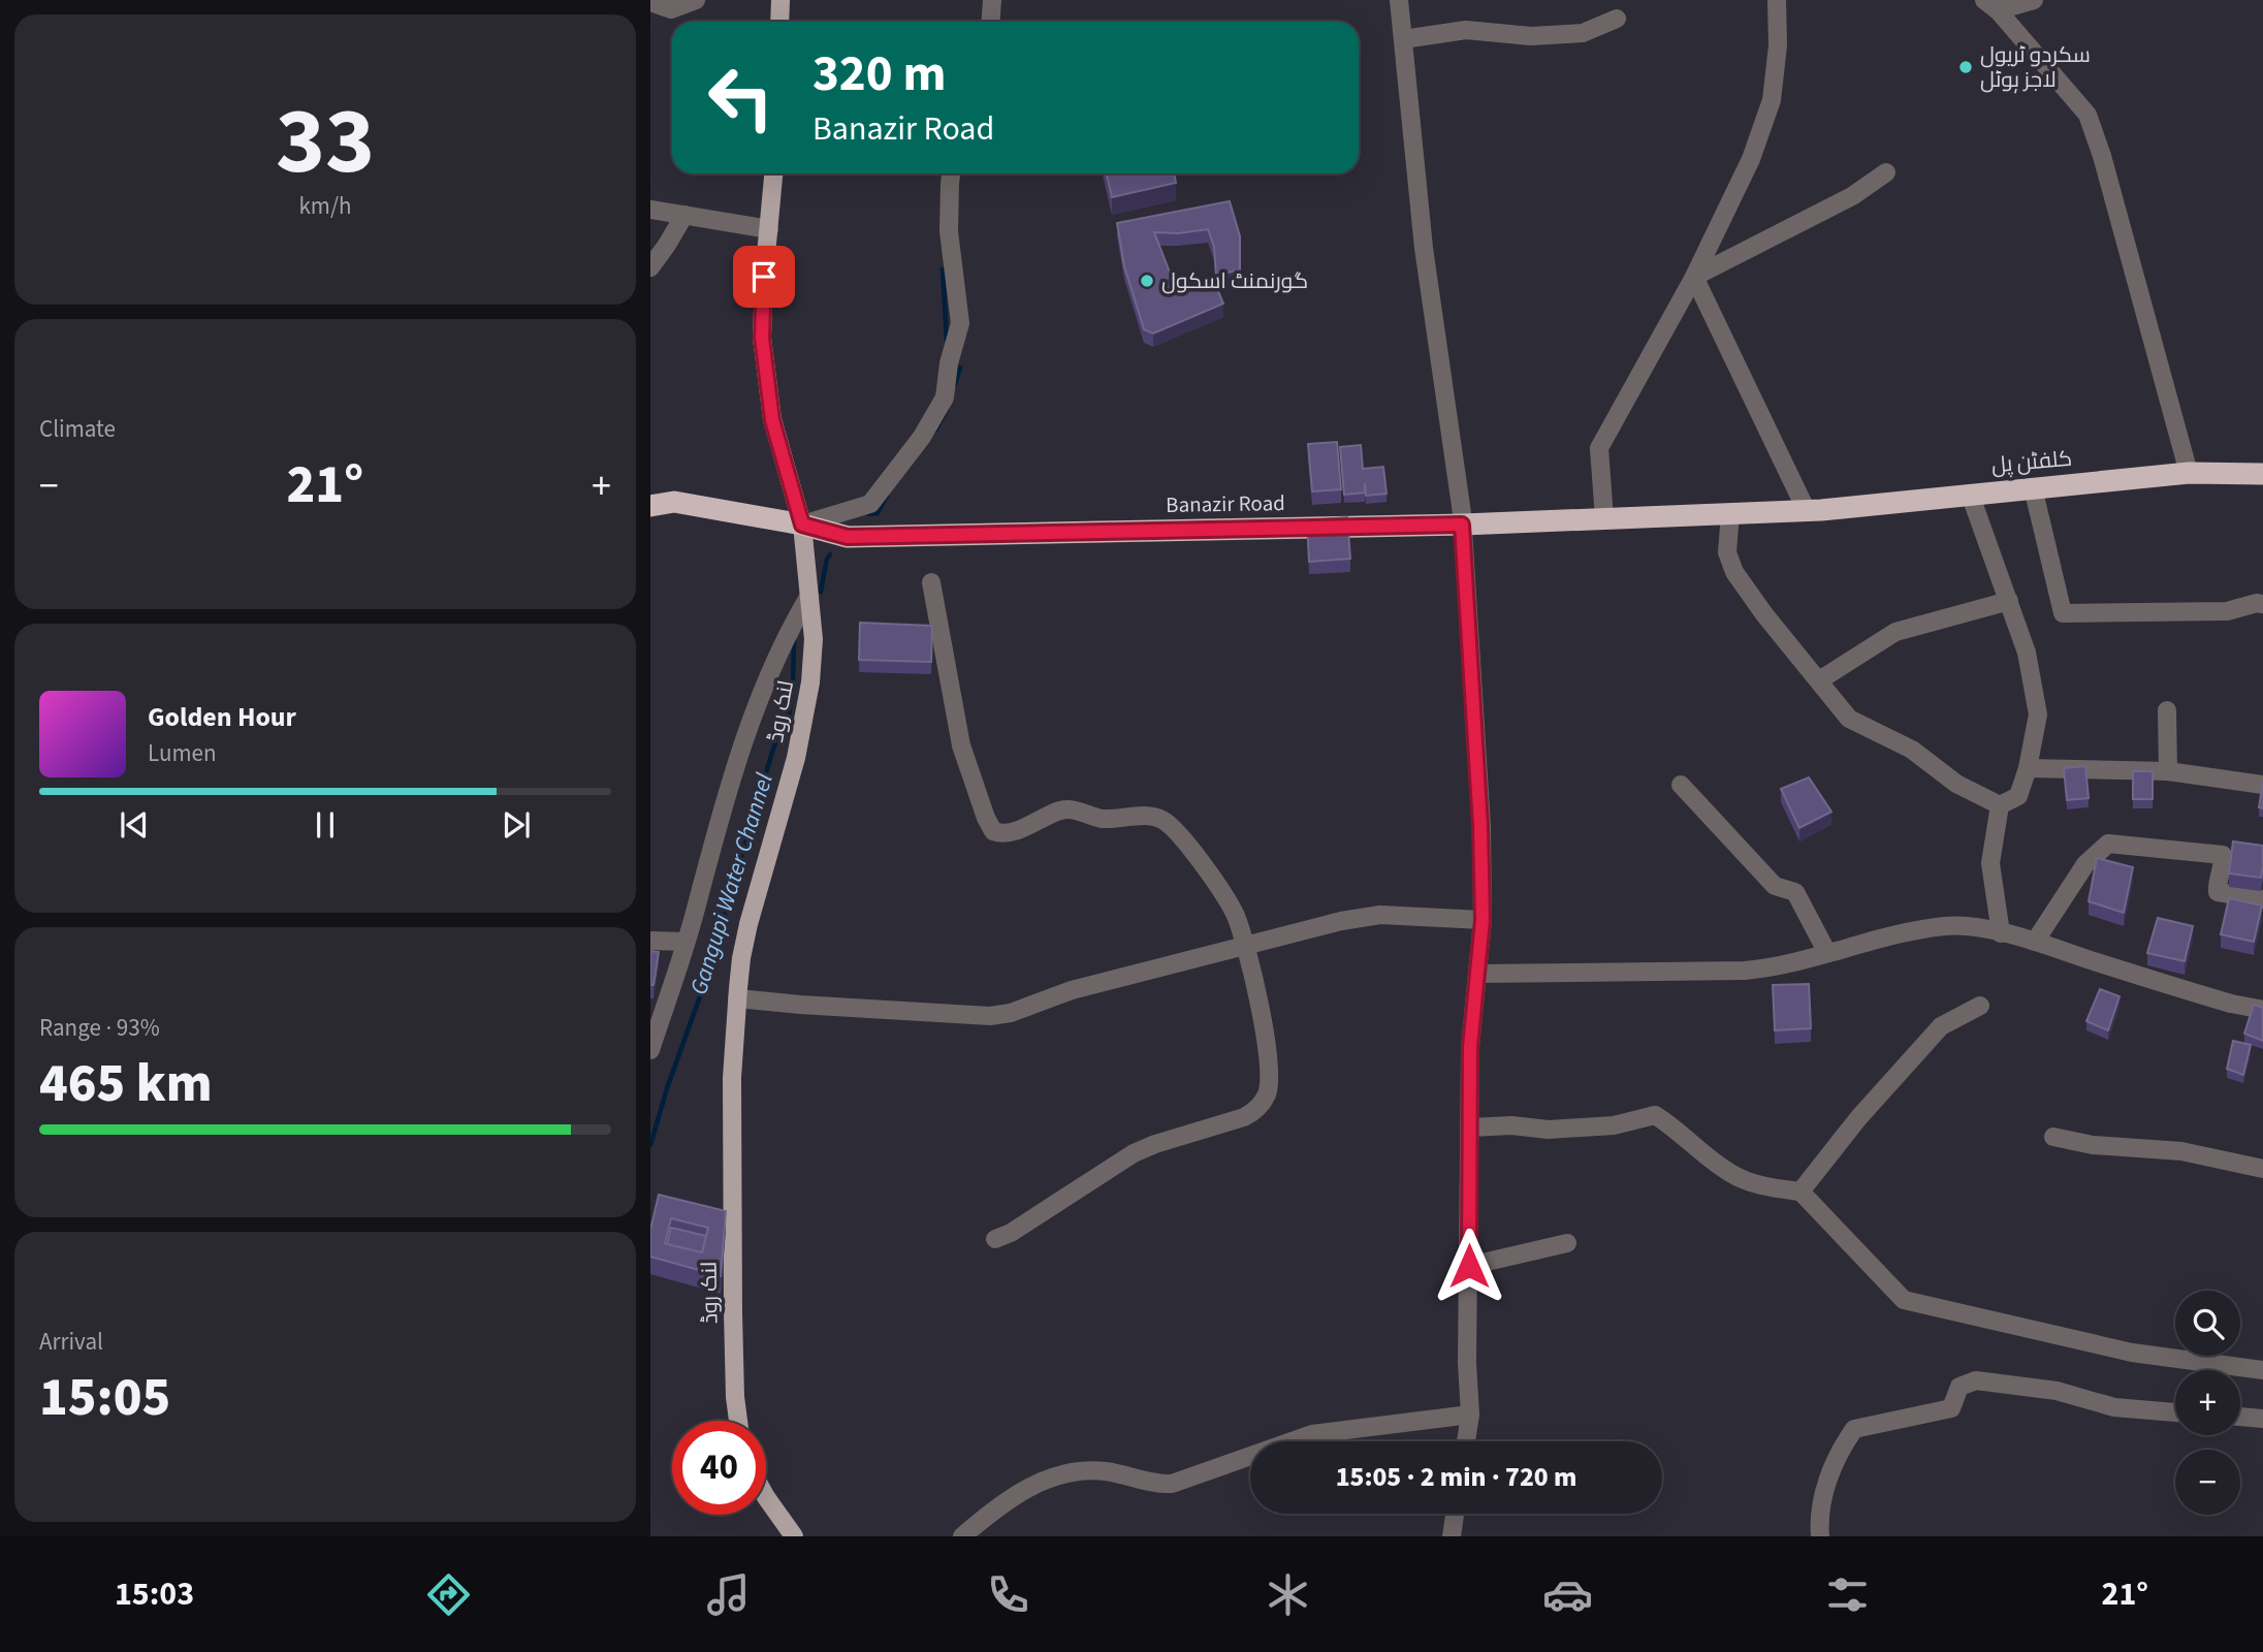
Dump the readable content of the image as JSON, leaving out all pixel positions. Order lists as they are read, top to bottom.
{
  "streets": {
    "highway": ["کلفٹن پل", "Banazir Road"],
    "main road": ["لنک روڈ"]
  },
  "crossings": [
    ["کلفٹن پل", "Banazir Road"],
    ["Banazir Road", "لنک روڈ"]
  ],
  "water": ["Gangupi Water Channel"],
  "places": ["سکردو ٹریول لاجز ہوٹل", "گورنمنٹ اسکول"],
  "page": {
    "tile": [
      ["33", "km/h"],
      "Climate",
      ["Range · 93%", "465 km"],
      ["Arrival", "15:05"]
    ],
    "turn": ["320 m", "Banazir Road"],
    "heat": ["−", "21°", "+"],
    "song": ["Golden Hour", "Lumen"],
    "map_buttons": ["+", "−"],
    "limit": "40",
    "trip": "15:05 · 2 min · 720 m",
    "tabs": ["15:03", "21°"]
  }
}
